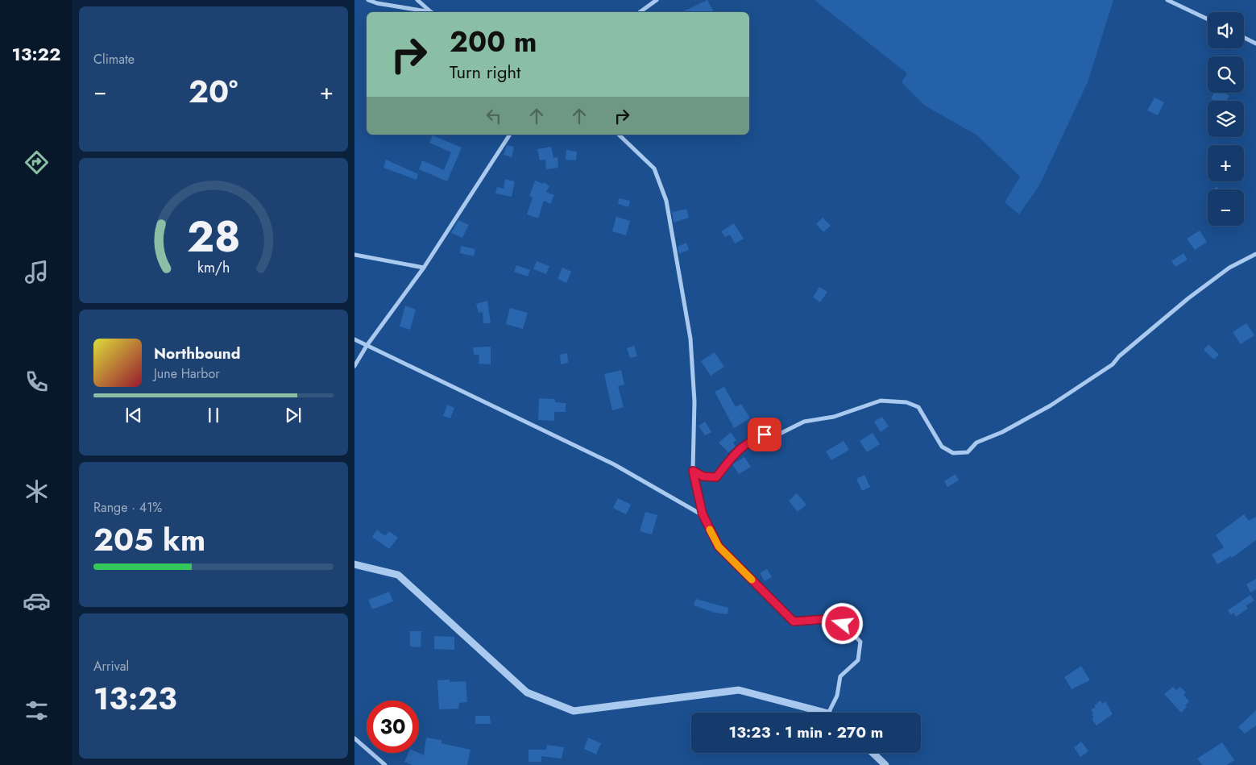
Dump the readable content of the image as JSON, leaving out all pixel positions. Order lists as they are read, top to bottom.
{
  "page": {
    "tabs": "13:22",
    "tile": [
      "Climate",
      ["Range · 41%", "205 km"],
      ["Arrival", "13:23"]
    ],
    "map_buttons": ["+", "−"],
    "turn": ["200 m", "Turn right"],
    "heat": ["−", "20°", "+"],
    "song": ["Northbound", "June Harbor"],
    "limit": "30",
    "trip": "13:23 · 1 min · 270 m",
    "gauge": ["28", "km/h"]
  }
}
